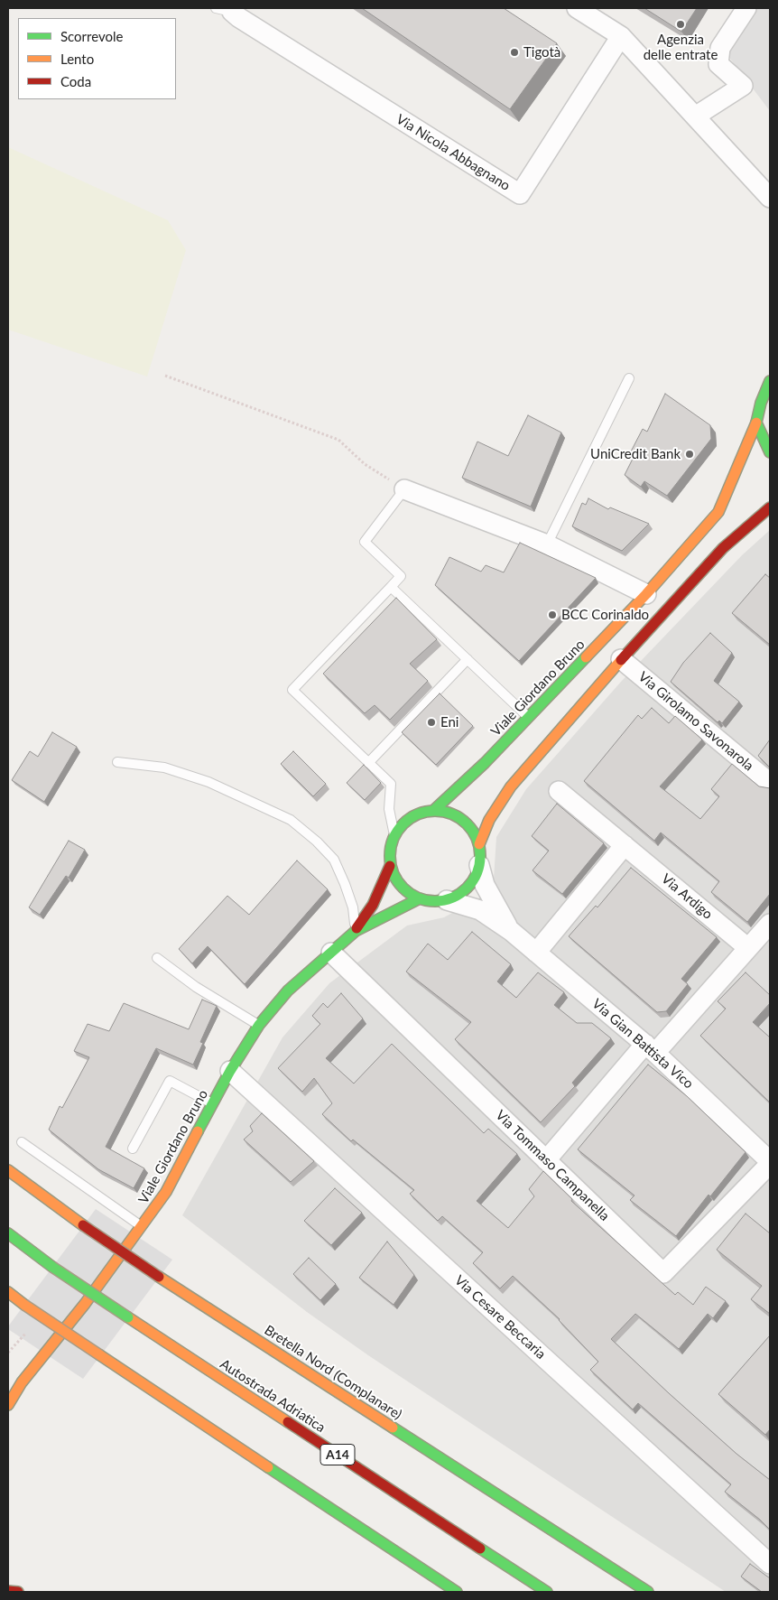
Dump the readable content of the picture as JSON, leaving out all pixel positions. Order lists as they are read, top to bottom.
{
  "streets": {
    "main road": [
      "Viale Giordano Bruno",
      "Bretella Nord (Complanare)",
      "Autostrada Adriatica",
      "A14"
    ],
    "street": [
      "Via Nicola Abbagnano",
      "Via Girolamo Savonarola",
      "Via Ardigo",
      "Via Gian Battista Vico",
      "Via Tommaso Campanella",
      "Via Cesare Beccaria"
    ]
  },
  "crossings": [
    ["Viale Giordano Bruno", "Via Gian Battista Vico"],
    ["Viale Giordano Bruno", "Via Tommaso Campanella"],
    ["Viale Giordano Bruno", "Via Cesare Beccaria"],
    ["Via Gian Battista Vico", "Via Tommaso Campanella"]
  ],
  "places": [
    "Agenzia delle entrate",
    "Tigotà",
    "UniCredit Bank",
    "BCC Corinaldo",
    "Eni"
  ],
  "legend": ["Scorrevole", "Lento", "Coda"]
}
